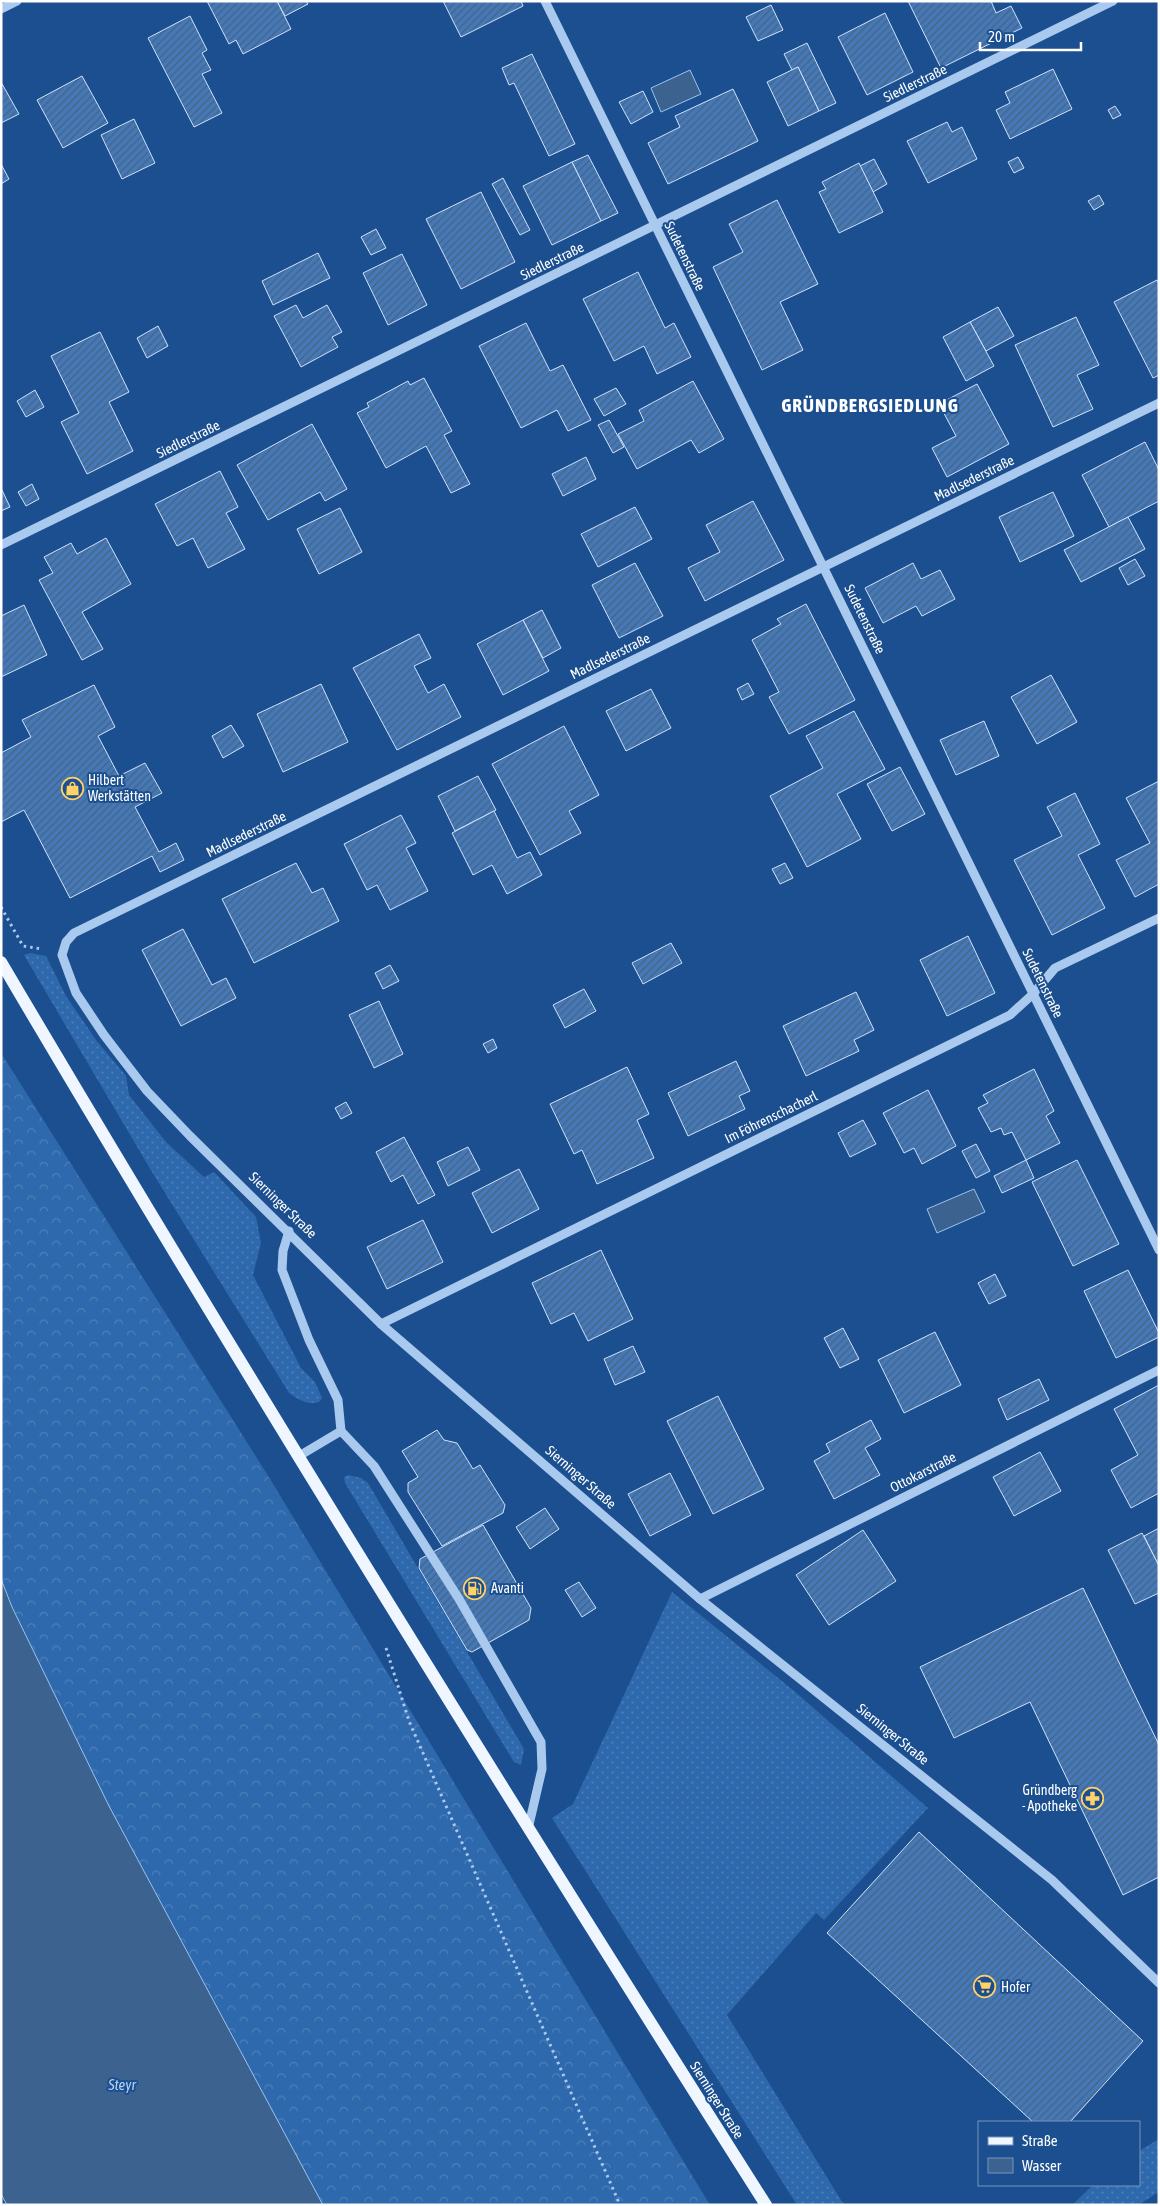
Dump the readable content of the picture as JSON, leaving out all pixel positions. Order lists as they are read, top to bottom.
{
  "streets": {
    "main road": ["Sierninger Straße"],
    "street": [
      "Siedlerstraße",
      "Sudetenstraße",
      "Madlsederstraße",
      "Im Föhrenschacherl",
      "Ottokarstraße"
    ]
  },
  "crossings": [
    ["Siedlerstraße", "Sudetenstraße"],
    ["Sudetenstraße", "Madlsederstraße"],
    ["Sudetenstraße", "Im Föhrenschacherl"],
    ["Madlsederstraße", "Sierninger Straße"],
    ["Im Föhrenschacherl", "Sierninger Straße"],
    ["Sierninger Straße", "Ottokarstraße"]
  ],
  "districts": ["GRÜNDBERGSIEDLUNG"],
  "water": ["Steyr"],
  "places": {
    "shop": ["Hilbert Werkstätten"],
    "fuel station": ["Avanti"],
    "pharmacy": ["Gründberg - Apotheke"],
    "supermarket": ["Hofer"]
  },
  "legend": ["Straße", "Wasser"],
  "scale_bar": "20 m"
}
